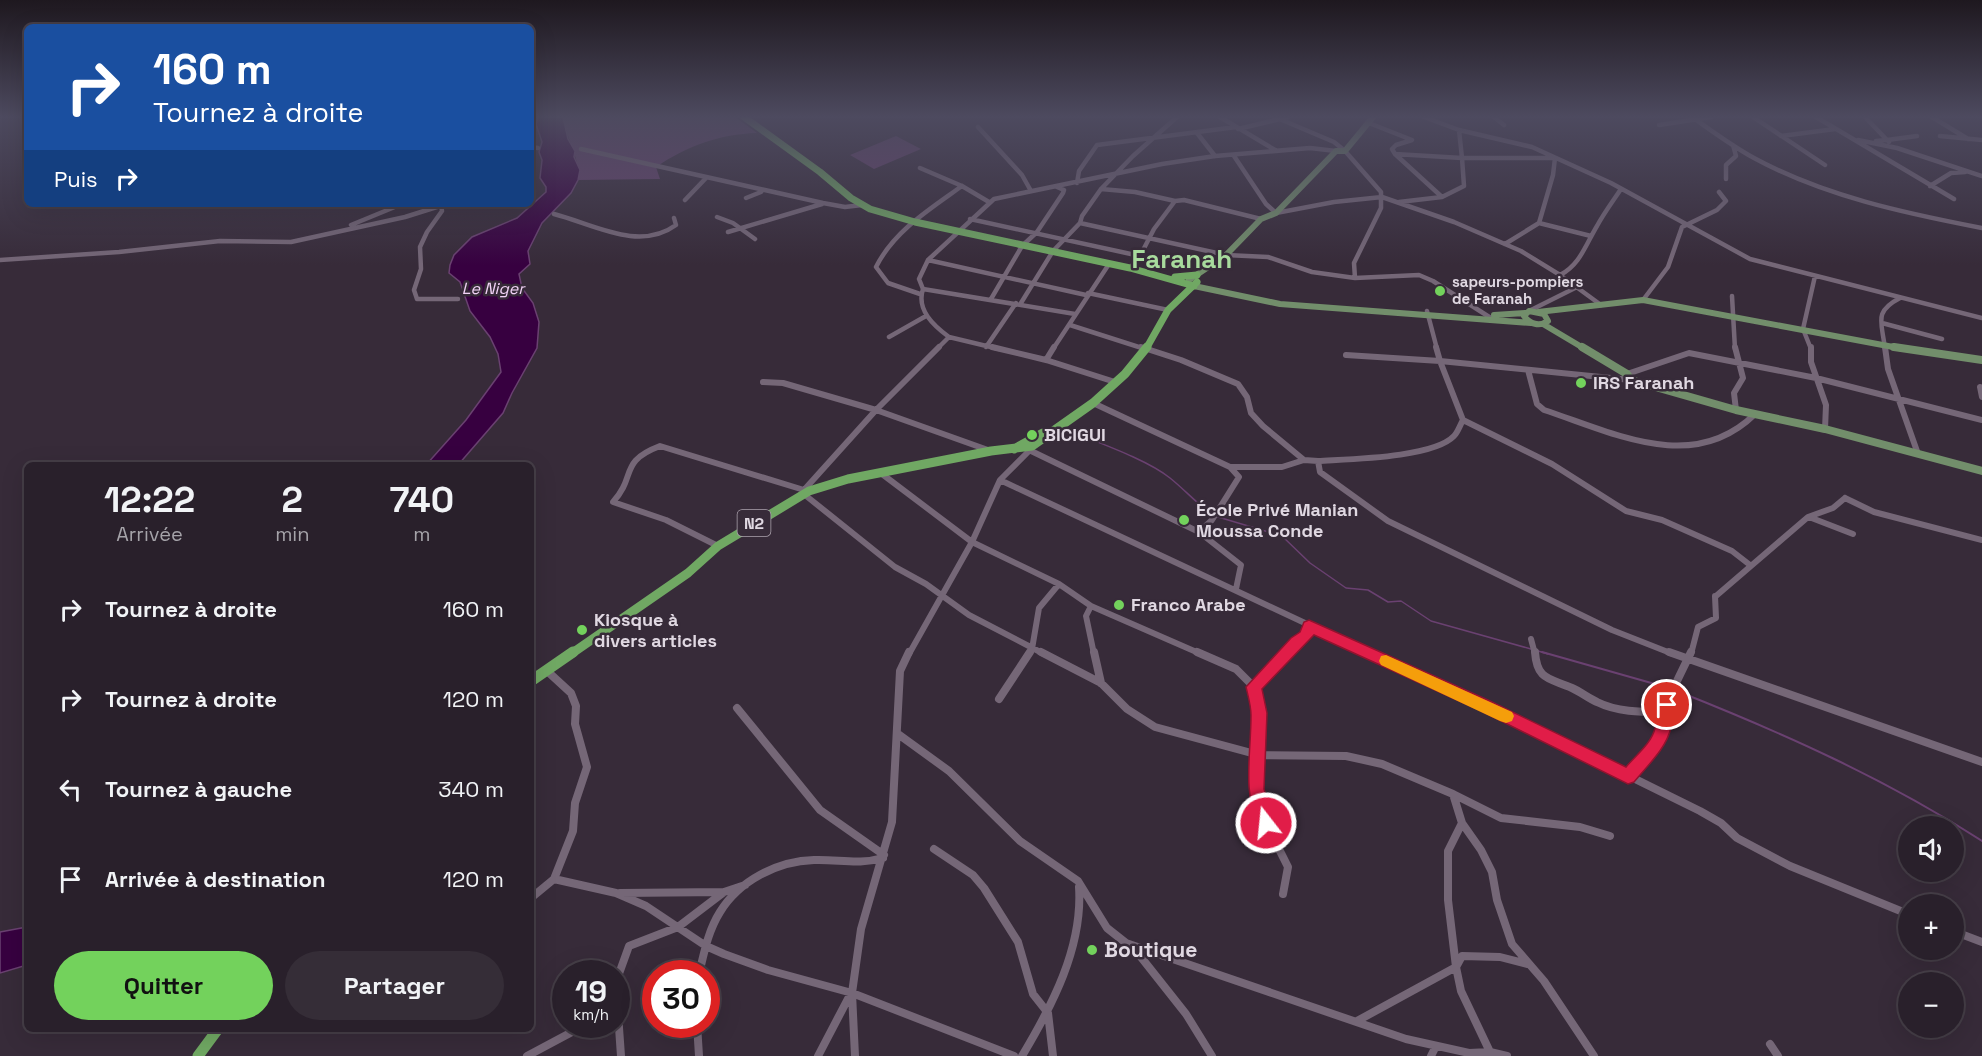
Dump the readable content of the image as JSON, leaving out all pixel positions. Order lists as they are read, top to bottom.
{
  "streets": {
    "highway": ["N2"]
  },
  "districts": ["Faranah"],
  "water": ["Le Niger"],
  "places": [
    "sapeurs-pompiers de Faranah",
    "IRS Faranah",
    "BICIGUI",
    "École Privé Manian Moussa Conde",
    "Franco Arabe",
    "Kiosque à divers articles",
    "Boutique"
  ],
  "page": {
    "turn": ["160 m", "Tournez à droite"],
    "then": "Puis",
    "eta": [
      "12:22",
      "Arrivée",
      "2",
      "min",
      "740",
      "m"
    ],
    "list": [
      {
        "name": "Tournez à droite",
        "value": "160 m"
      },
      {
        "name": "Tournez à droite",
        "value": "120 m"
      },
      {
        "name": "Tournez à gauche",
        "value": "340 m"
      },
      {
        "name": "Arrivée à destination",
        "value": "120 m"
      }
    ],
    "map_buttons": ["+", "−"],
    "buttons": ["Quitter", "Partager"],
    "speed": "19 km/h",
    "limit": "30"
  }
}
